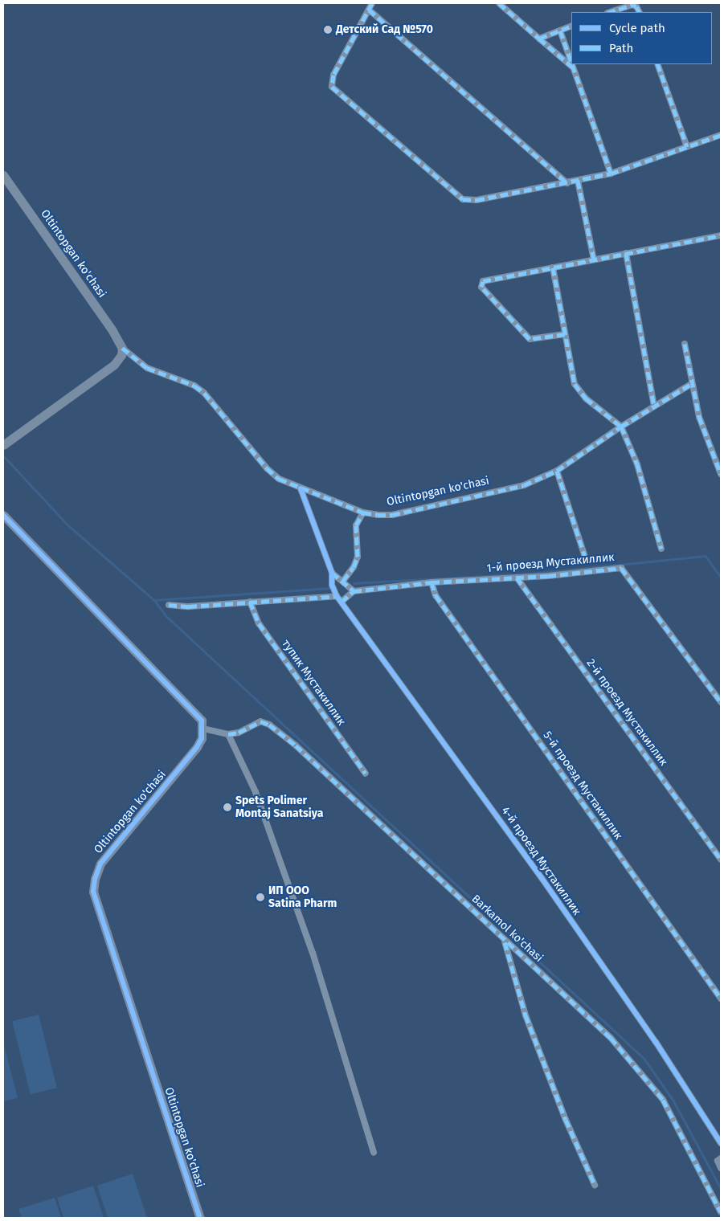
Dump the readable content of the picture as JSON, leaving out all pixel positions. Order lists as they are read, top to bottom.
{
  "streets": {
    "street": [
      "Oltintopgan ko'chasi",
      "1-й проезд Мустакиллик",
      "тупик Мустакиллик",
      "2-й проезд Мустакиллик",
      "5-й проезд Мустакиллик",
      "4-й проезд Мустакиллик",
      "Barkamol ko'chasi"
    ]
  },
  "crossings": [
    ["1-й проезд Мустакиллик", "2-й проезд Мустакиллик"],
    ["1-й проезд Мустакиллик", "5-й проезд Мустакиллик"]
  ],
  "places": ["Детский Сад №570", "Spets Polimer Montaj Sanatsiya", "ИП ООО Satina Pharm"],
  "legend": ["Cycle path", "Path"]
}
